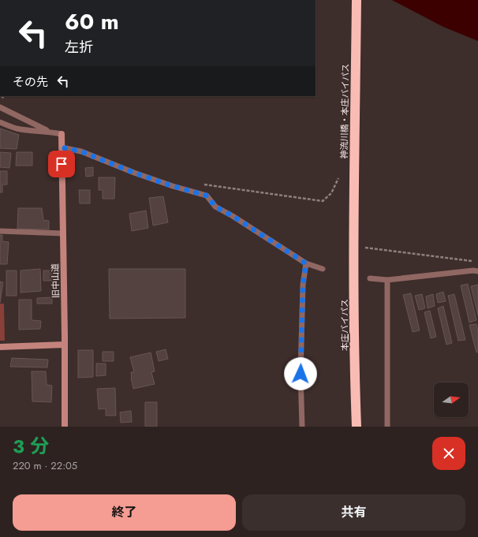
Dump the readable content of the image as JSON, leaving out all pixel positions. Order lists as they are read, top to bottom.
{
  "streets": {
    "highway": ["神流川橋・本庄バイパス", "本庄バイパス"],
    "main road": ["旧中山道"]
  },
  "crossings": [
    ["神流川橋・本庄バイパス", "本庄バイパス"]
  ],
  "north": "right",
  "page": {
    "turn": ["60 m", "左折"],
    "then": "その先",
    "heading": ["3 分", "220 m · 22:05"],
    "buttons": ["終了", "共有"]
  }
}
